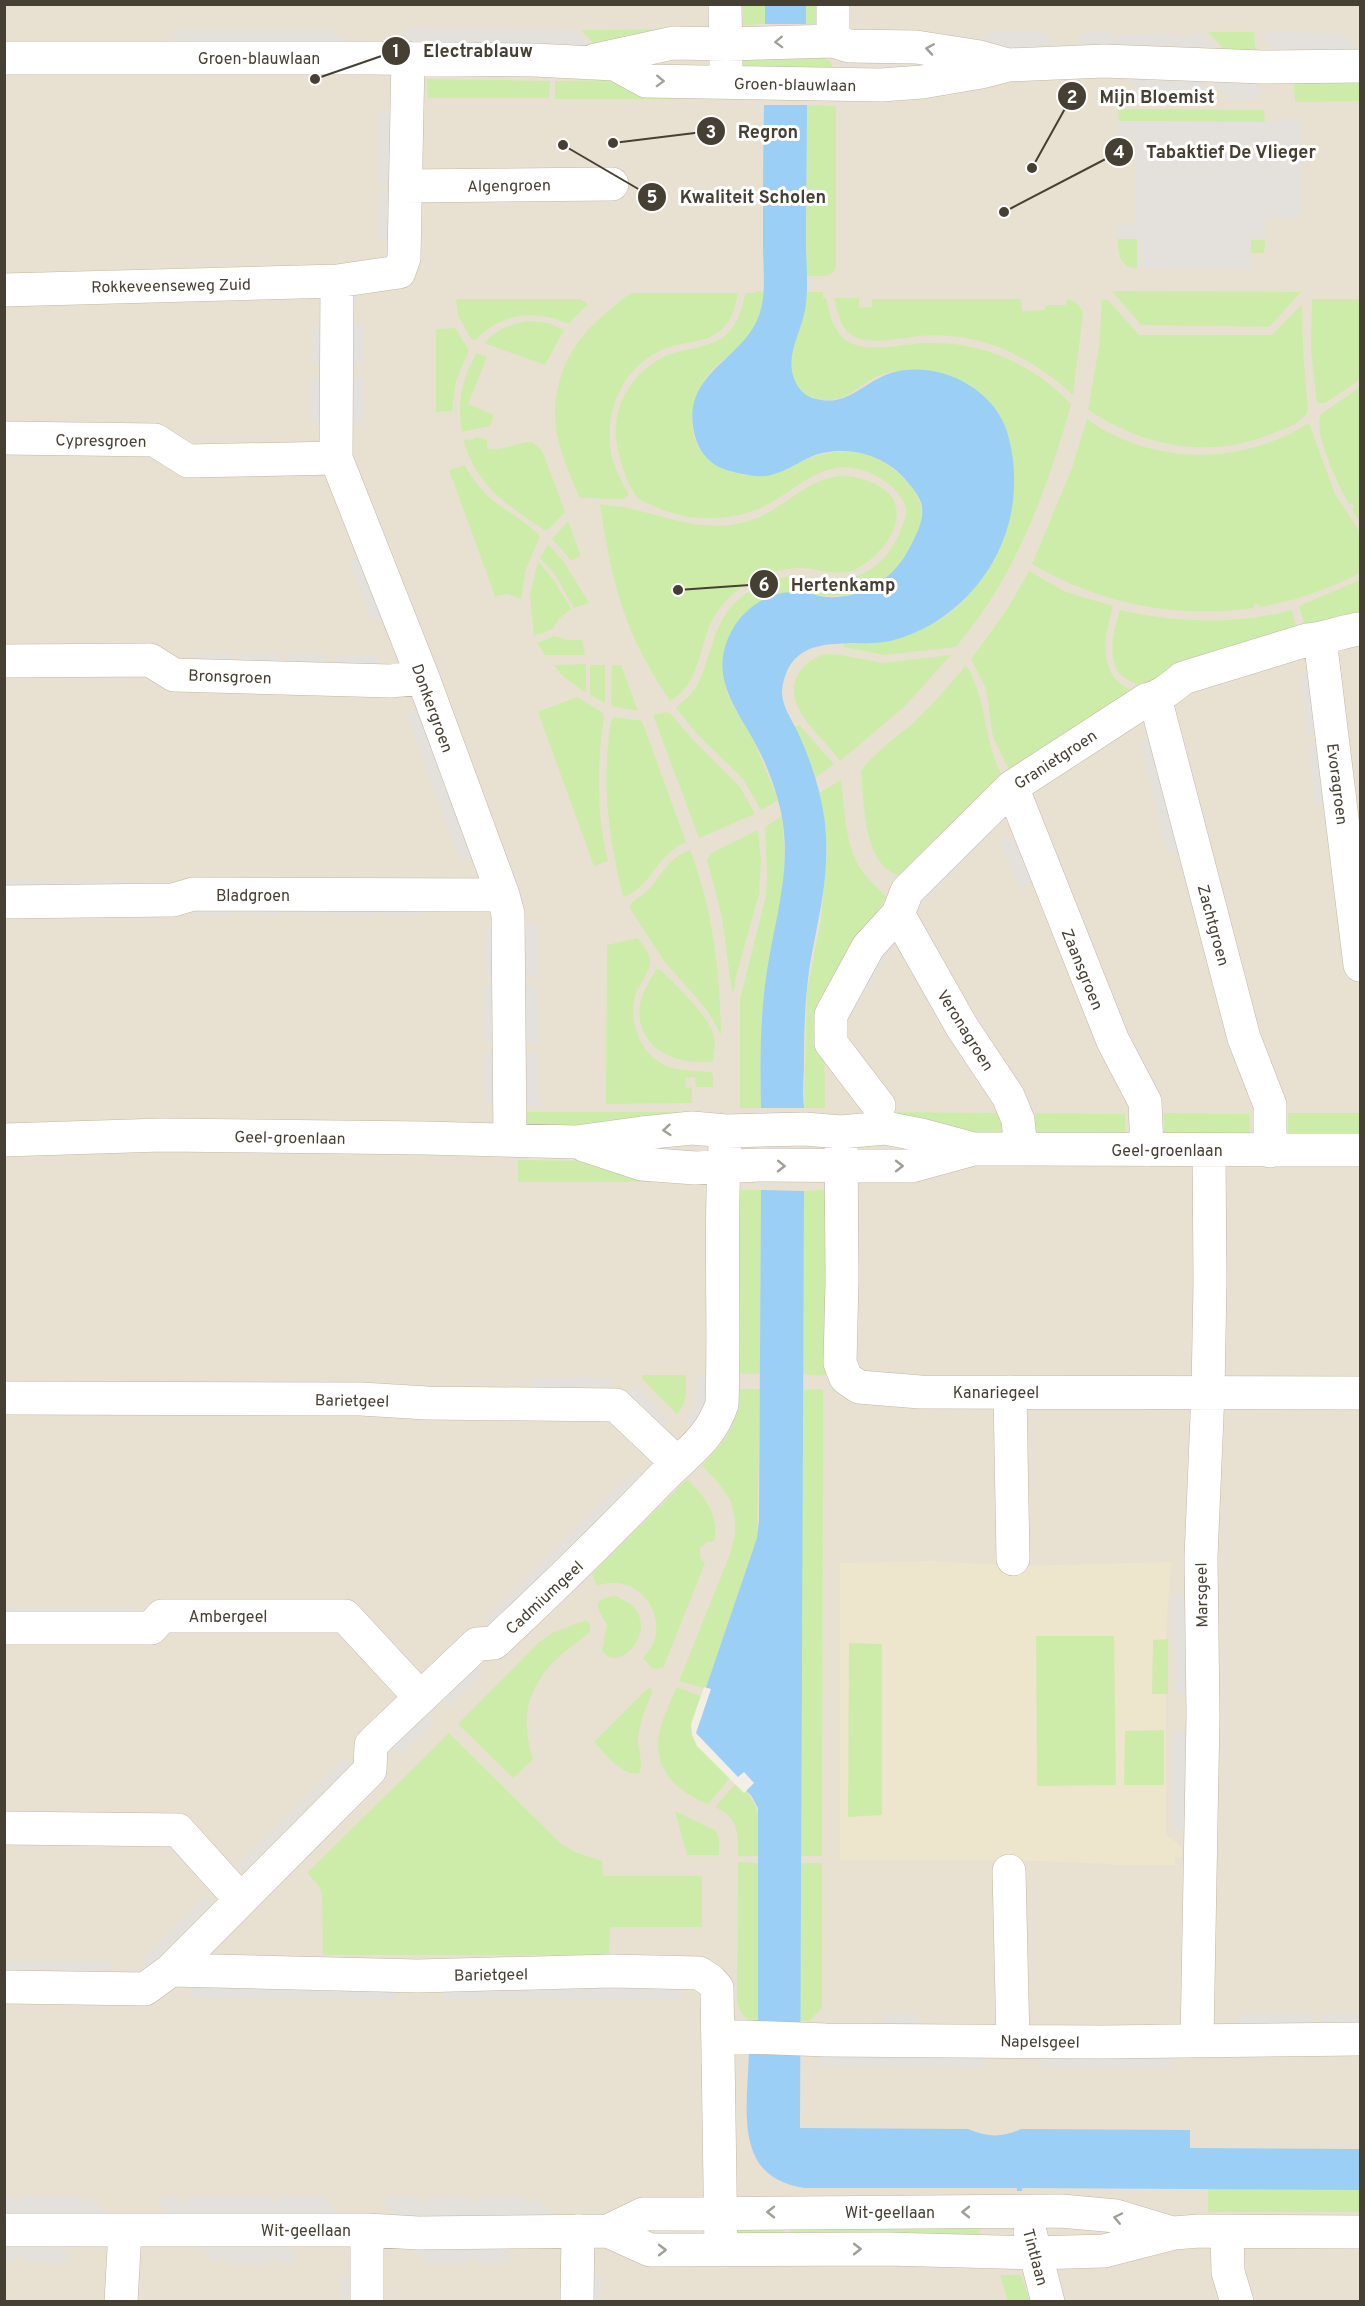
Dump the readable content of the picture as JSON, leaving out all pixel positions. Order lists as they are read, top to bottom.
{
  "streets": {
    "street": [
      "Groen-blauwlaan",
      "Algengroen",
      "Rokkeveenseweg Zuid",
      "Cypresgroen",
      "Bronsgroen",
      "Donkergroen",
      "Granietgroen",
      "Evoragroen",
      "Bladgroen",
      "Zachtgroen",
      "Zaansgroen",
      "Veronagroen",
      "Geel-groenlaan",
      "Kanariegeel",
      "Barietgeel",
      "Marsgeel",
      "Cadmiumgeel",
      "Ambergeel",
      "Napelsgeel",
      "Wit-geellaan",
      "Tintlaan"
    ]
  },
  "crossings": [
    ["Algengroen", "Rokkeveenseweg Zuid"],
    ["Rokkeveenseweg Zuid", "Donkergroen"],
    ["Cypresgroen", "Donkergroen"],
    ["Bronsgroen", "Donkergroen"],
    ["Donkergroen", "Bladgroen"],
    ["Donkergroen", "Geel-groenlaan"],
    ["Granietgroen", "Evoragroen"],
    ["Granietgroen", "Zachtgroen"],
    ["Granietgroen", "Zaansgroen"],
    ["Granietgroen", "Veronagroen"],
    ["Zachtgroen", "Geel-groenlaan"],
    ["Zaansgroen", "Geel-groenlaan"],
    ["Veronagroen", "Geel-groenlaan"],
    ["Geel-groenlaan", "Kanariegeel"],
    ["Geel-groenlaan", "Marsgeel"],
    ["Geel-groenlaan", "Cadmiumgeel"],
    ["Kanariegeel", "Marsgeel"],
    ["Barietgeel", "Cadmiumgeel"],
    ["Barietgeel", "Napelsgeel"],
    ["Barietgeel", "Wit-geellaan"],
    ["Marsgeel", "Napelsgeel"],
    ["Cadmiumgeel", "Ambergeel"],
    ["Wit-geellaan", "Tintlaan"]
  ],
  "places": [
    "Electrablauw",
    "Regron",
    "Kwaliteit Scholen",
    "Mijn Bloemist",
    "Tabaktief De Vlieger",
    "Hertenkamp"
  ]
}
